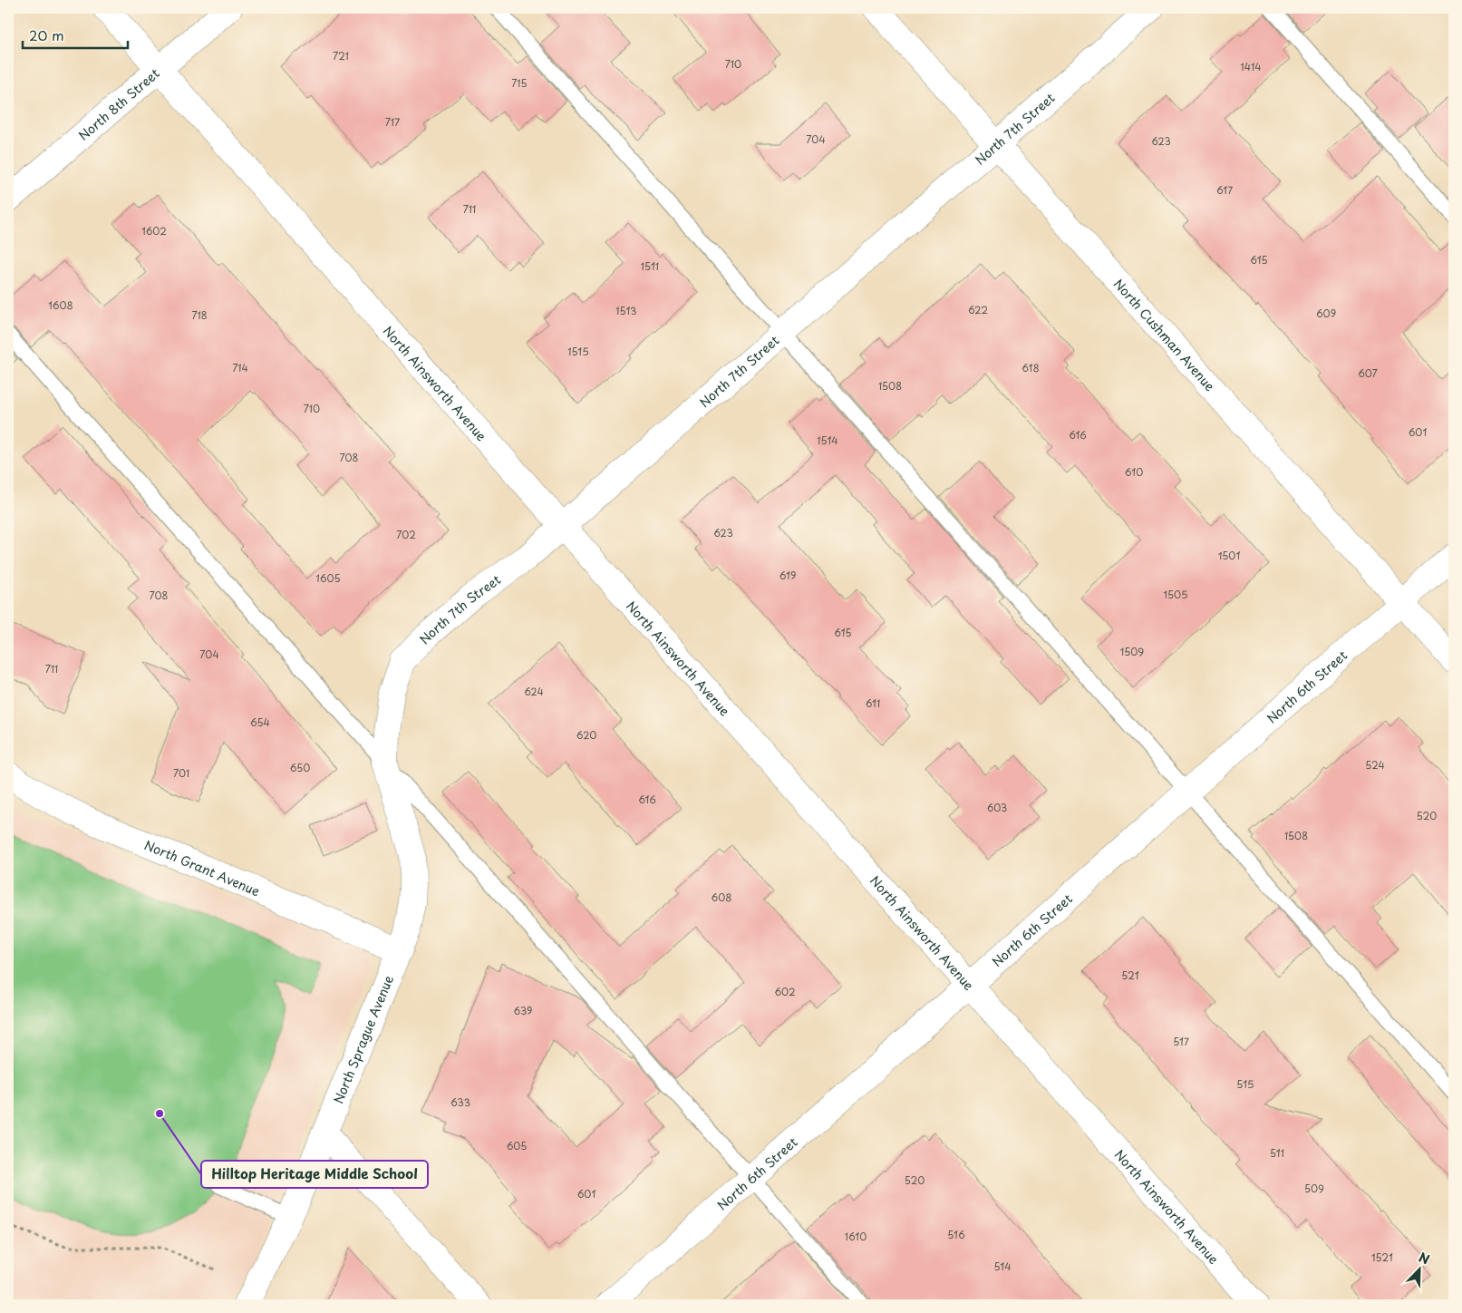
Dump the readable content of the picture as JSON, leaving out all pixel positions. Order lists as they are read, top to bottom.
{
  "streets": {
    "street": [
      "North 8th Street",
      "North 7th Street",
      "North Cushman Avenue",
      "North Ainsworth Avenue",
      "North 6th Street",
      "North Grant Avenue",
      "North Sprague Avenue"
    ]
  },
  "crossings": [
    ["North 8th Street", "North Ainsworth Avenue"],
    ["North 7th Street", "North Cushman Avenue"],
    ["North 7th Street", "North Ainsworth Avenue"],
    ["North 7th Street", "North Sprague Avenue"],
    ["North Cushman Avenue", "North 6th Street"],
    ["North Ainsworth Avenue", "North 6th Street"],
    ["North Grant Avenue", "North Sprague Avenue"]
  ],
  "places": ["Hilltop Heritage Middle School"],
  "house_numbers": [
    "721",
    "710",
    "1414",
    "715",
    "717",
    "704",
    "623",
    "617",
    "711",
    "1602",
    "615",
    "1511",
    "1608",
    "622",
    "1513",
    "609",
    "718",
    "1515",
    "714",
    "618",
    "607",
    "1508",
    "710",
    "601",
    "616",
    "1514",
    "708",
    "610",
    "623",
    "702",
    "1501",
    "619",
    "1605",
    "1505",
    "708",
    "615",
    "1509",
    "704",
    "711",
    "624",
    "611",
    "654",
    "620",
    "524",
    "650",
    "701",
    "616",
    "603",
    "520",
    "1508",
    "608",
    "521",
    "602",
    "639",
    "517",
    "515",
    "633",
    "605",
    "511",
    "520",
    "509",
    "601",
    "516",
    "1610",
    "1521",
    "514"
  ],
  "scale_bar": "20 m",
  "north": "top right"
}
